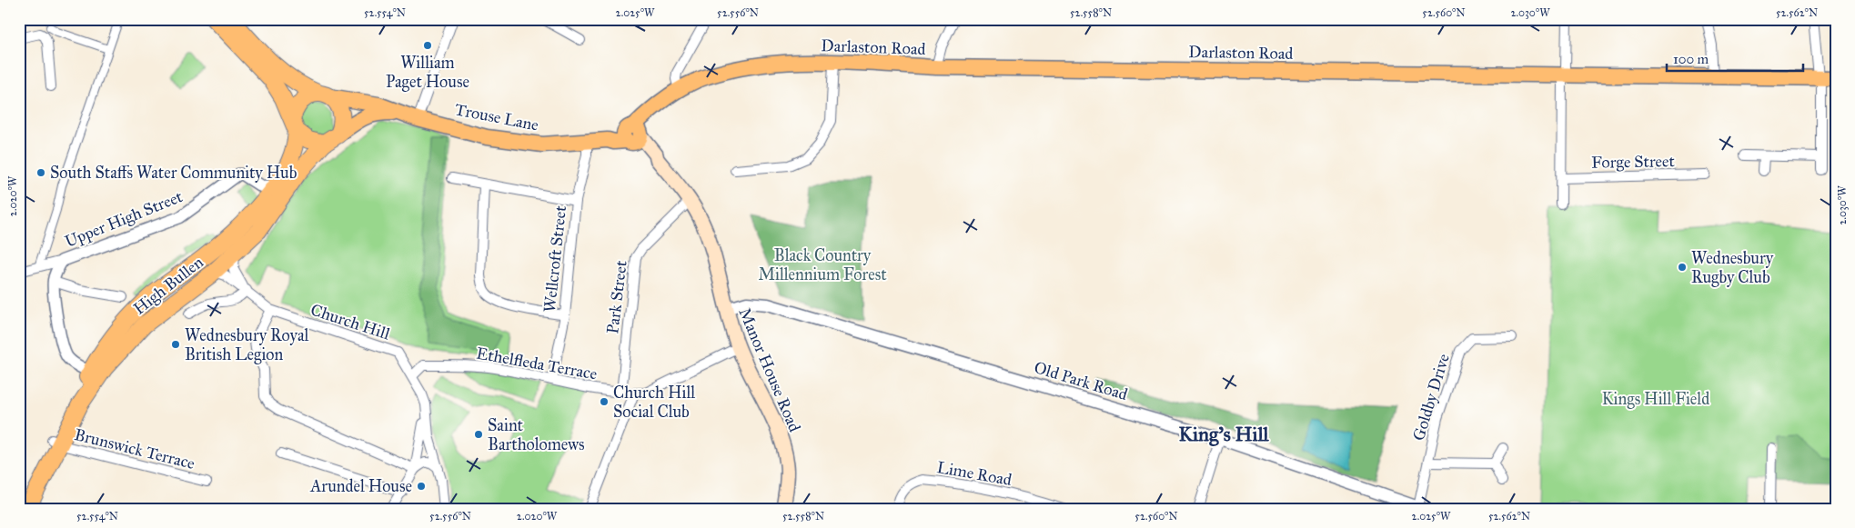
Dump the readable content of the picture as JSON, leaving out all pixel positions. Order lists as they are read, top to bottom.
{
  "streets": {
    "highway": ["High Bullen"],
    "main road": ["Darlaston Road", "Trouse Lane", "Manor House Road"],
    "street": [
      "Forge Street",
      "Upper High Street",
      "Wellcroft Street",
      "Park Street",
      "Church Hill",
      "Ethelfleda Terrace",
      "Old Park Road",
      "Goldby Drive",
      "Brunswick Terrace",
      "Lime Road"
    ]
  },
  "crossings": [
    ["Darlaston Road", "Trouse Lane"],
    ["Darlaston Road", "Wellcroft Street"],
    ["Darlaston Road", "Manor House Road"],
    ["Trouse Lane", "Wellcroft Street"],
    ["Trouse Lane", "High Bullen"],
    ["Upper High Street", "High Bullen"],
    ["Wellcroft Street", "Ethelfleda Terrace"],
    ["High Bullen", "Church Hill"],
    ["High Bullen", "Brunswick Terrace"],
    ["Park Street", "Ethelfleda Terrace"],
    ["Park Street", "Manor House Road"],
    ["Church Hill", "Ethelfleda Terrace"],
    ["Ethelfleda Terrace", "Manor House Road"],
    ["Manor House Road", "Old Park Road"],
    ["Old Park Road", "Goldby Drive"]
  ],
  "districts": ["King’s Hill"],
  "parks": ["Black Country Millennium Forest", "Kings Hill Field"],
  "places": [
    "William Paget House",
    "South Staffs Water Community Hub",
    "Wednesbury Rugby Club",
    "Wednesbury Royal British Legion",
    "Church Hill Social Club",
    "Saint Bartholomews",
    "Arundel House"
  ],
  "scale_bar": "100 m",
  "coordinates": [
    "52.554°N",
    "2.025°W",
    "52.556°N",
    "52.558°N",
    "52.560°N",
    "2.030°W",
    "52.562°N",
    "2.020°W"
  ]
}
